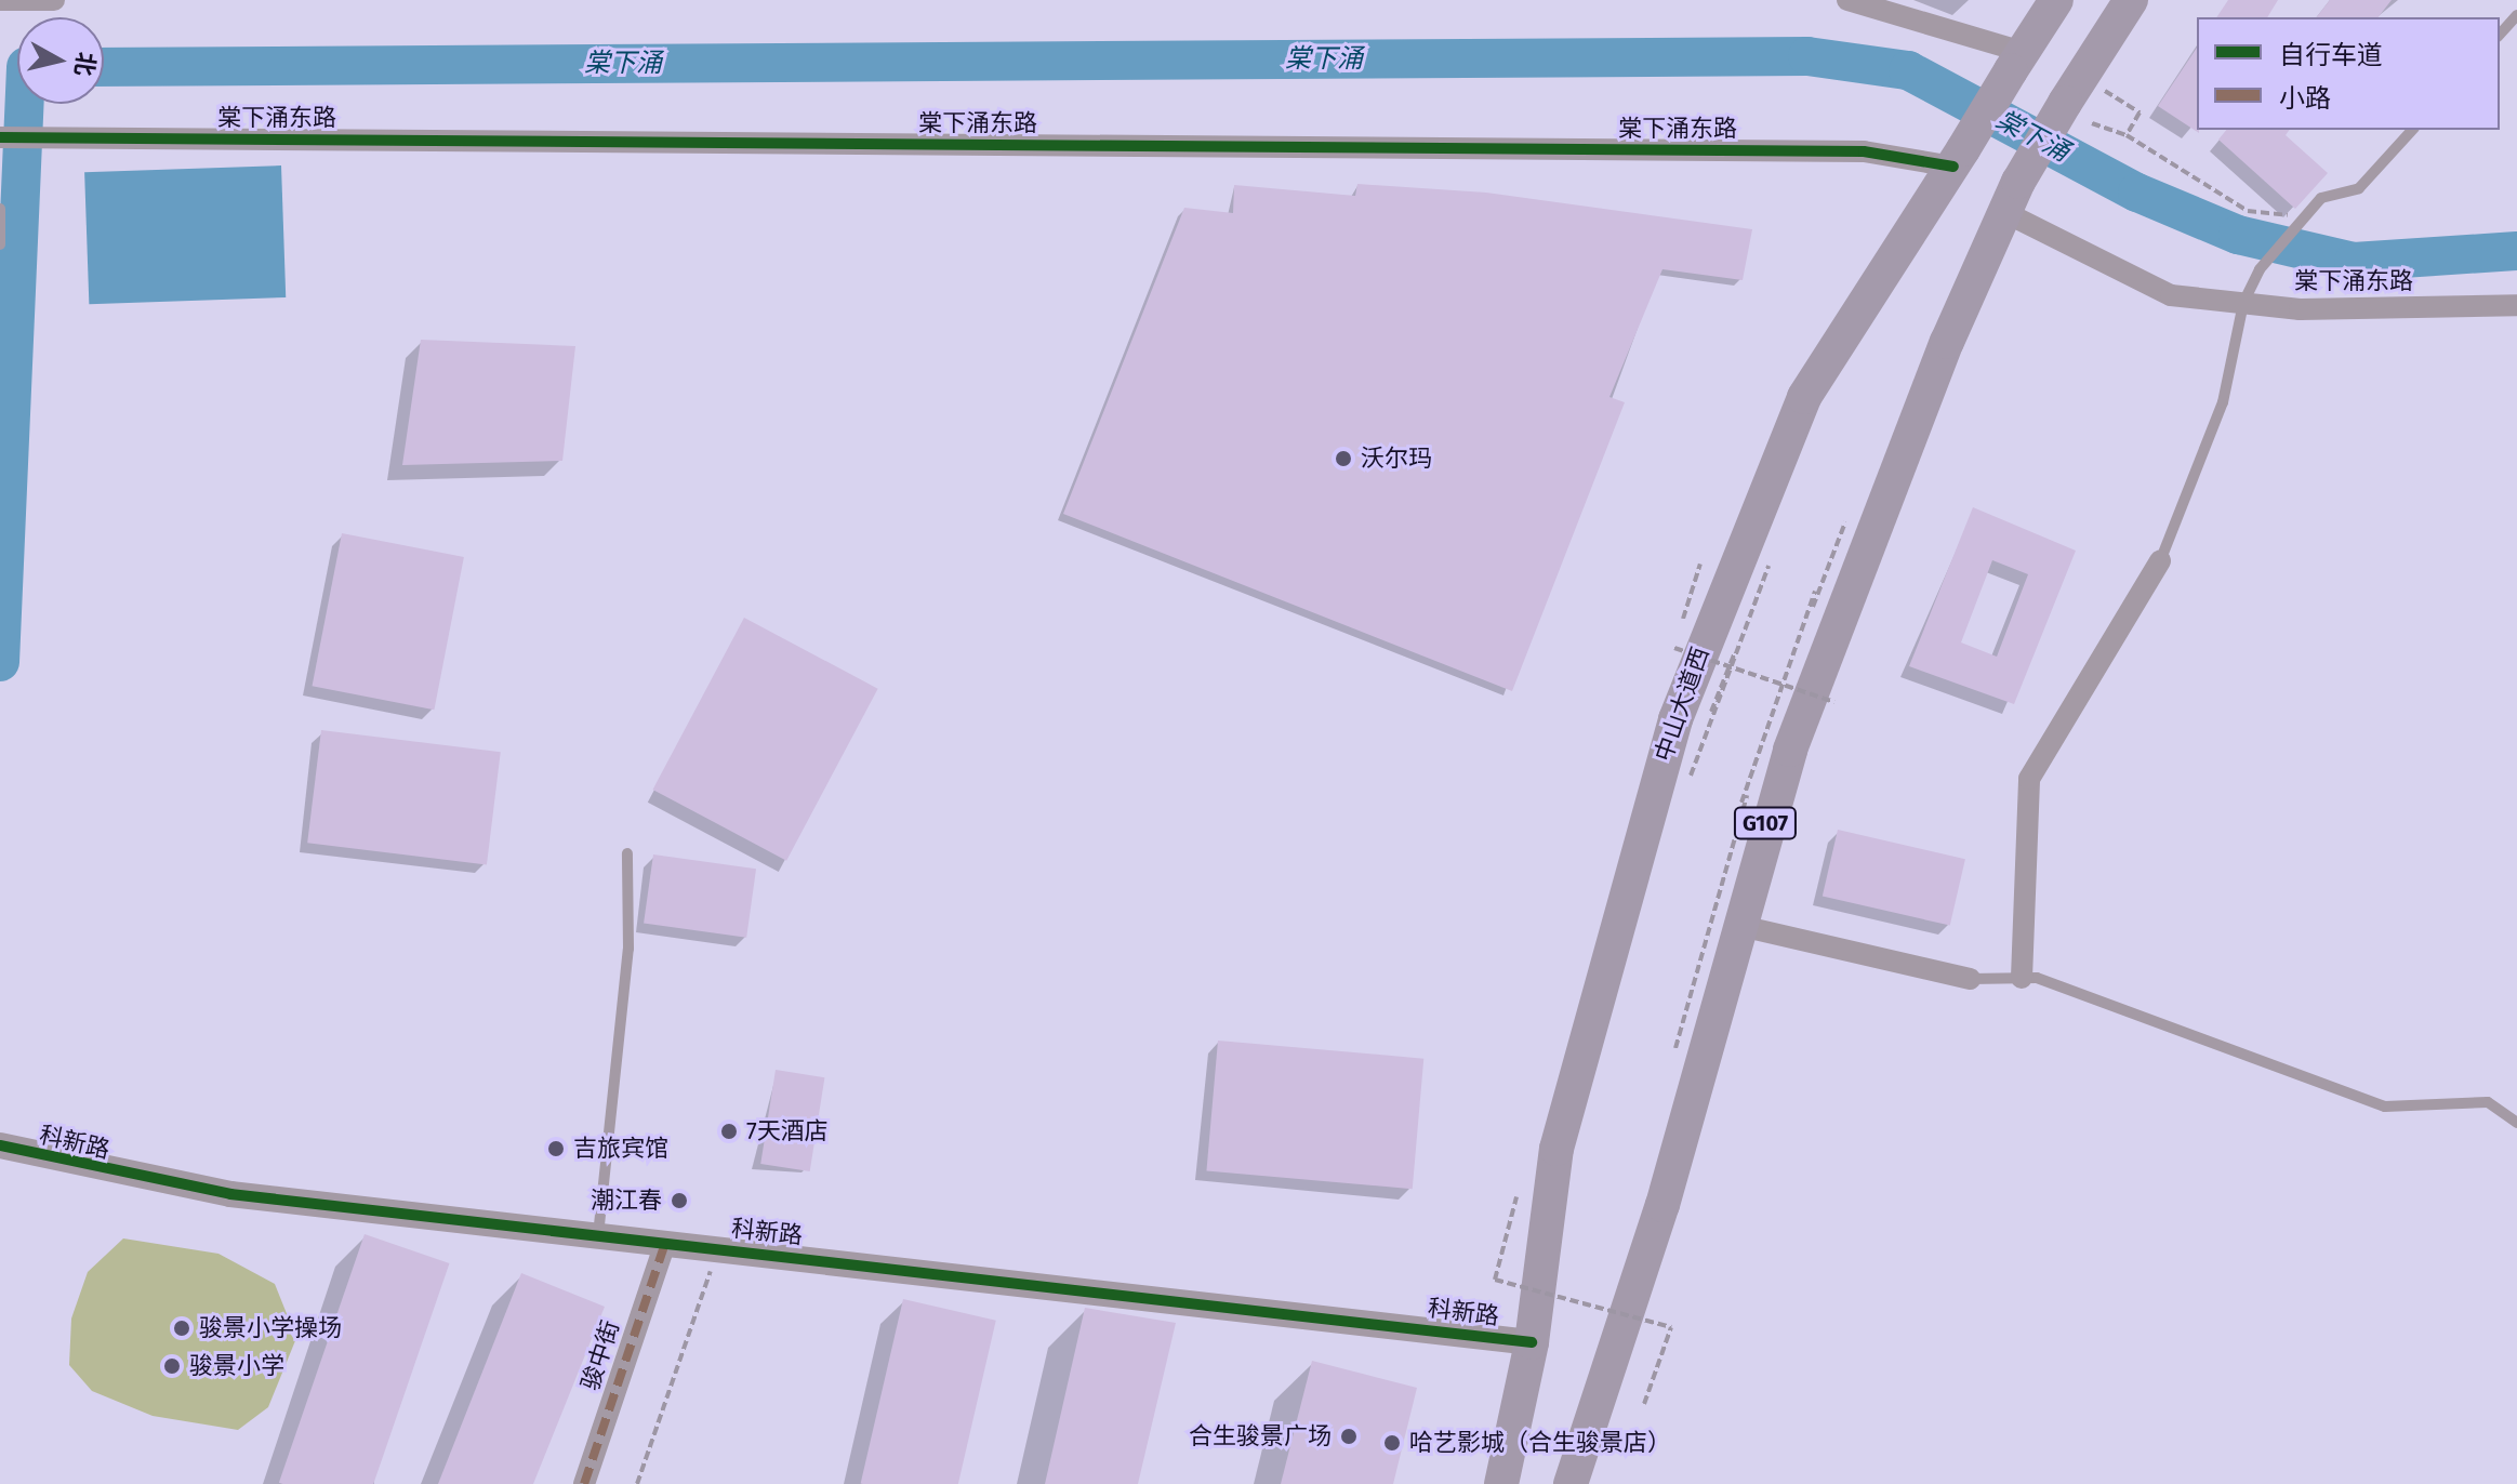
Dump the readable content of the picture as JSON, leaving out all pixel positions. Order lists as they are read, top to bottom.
{
  "streets": {
    "highway": ["中山大道西", "G107"],
    "street": ["棠下涌东路", "科新路", "骏中街"]
  },
  "crossings": [
    ["棠下涌东路", "中山大道西"],
    ["棠下涌东路", "G107"],
    ["中山大道西", "科新路"],
    ["科新路", "骏中街"]
  ],
  "water": ["棠下涌"],
  "places": [
    "沃尔玛",
    "7天酒店",
    "吉旅宾馆",
    "潮江春",
    "骏景小学操场",
    "骏景小学",
    "合生骏景广场",
    "哈艺影城（合生骏景店）"
  ],
  "legend": ["自行车道", "小路"],
  "north": "right"
}
